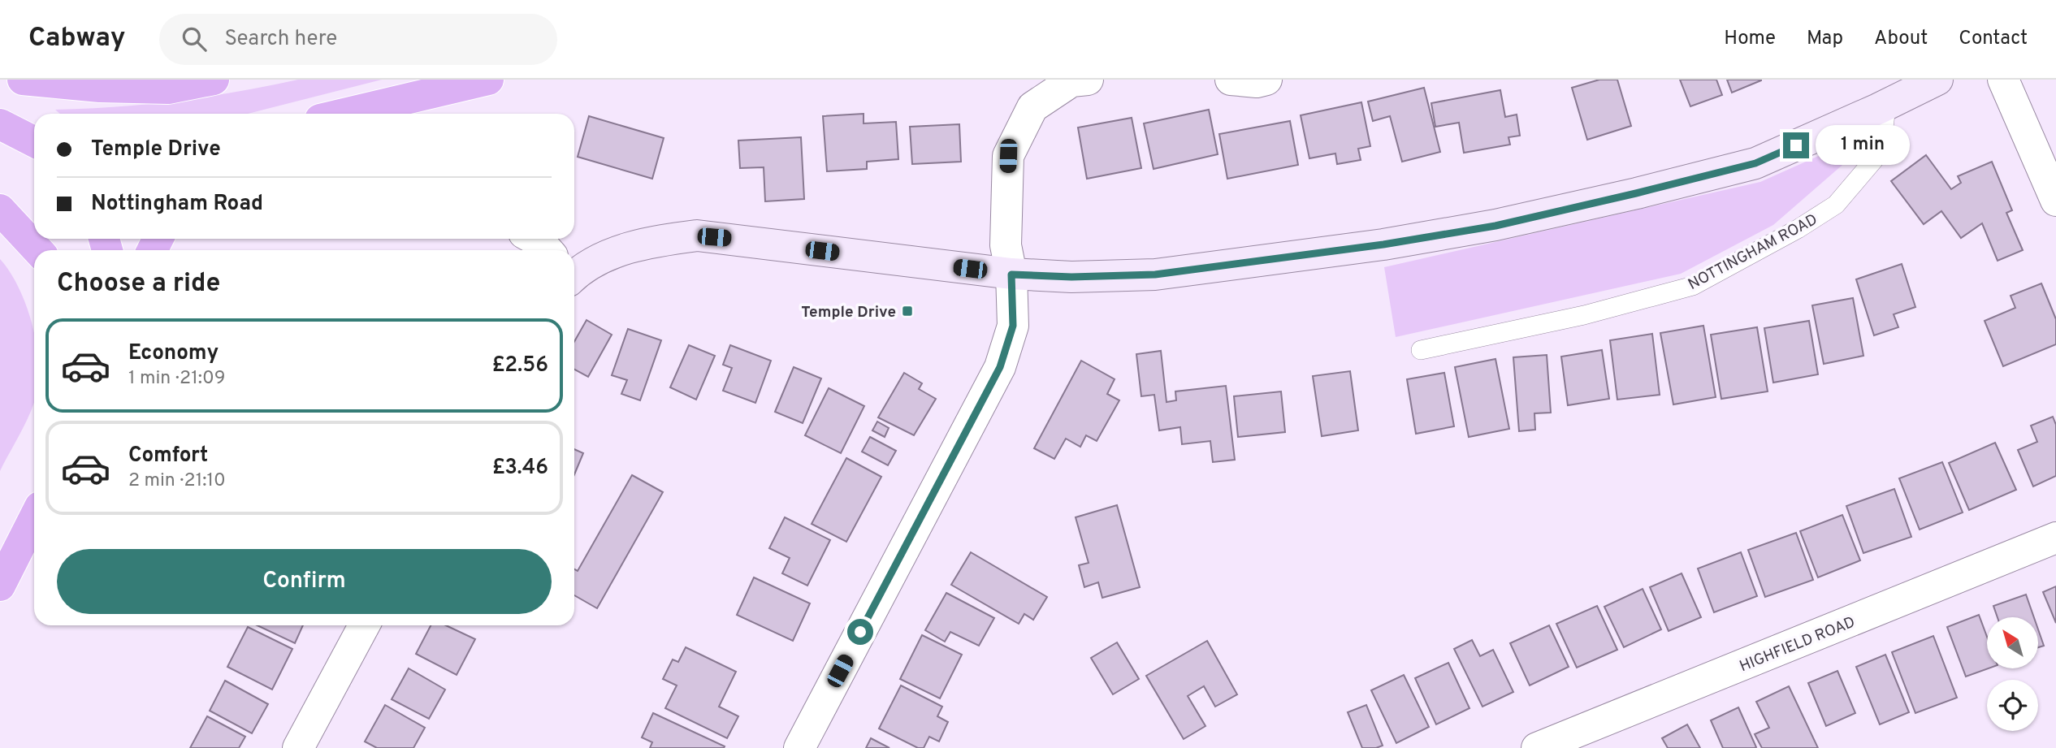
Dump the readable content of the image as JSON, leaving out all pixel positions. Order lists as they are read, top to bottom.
{
  "streets": {
    "street": ["HIGHFIELD ROAD"],
    "lane": ["NOTTINGHAM ROAD"]
  },
  "places": {
    "transit": ["Temple Drive"]
  },
  "north": "top left",
  "page": {
    "header": "Cabway",
    "search": "Search here",
    "nav": [
      "Home",
      "Map",
      "About",
      "Contact"
    ],
    "banner": ["Temple Drive", "Nottingham Road"],
    "bubble": "1 min",
    "heading": "Choose a ride",
    "list": [
      {
        "name": "Economy",
        "note": "1 min · 21:09",
        "value": "£2.56"
      },
      {
        "name": "Comfort",
        "note": "2 min · 21:10",
        "value": "£3.46"
      }
    ],
    "buttons": "Confirm"
  }
}
